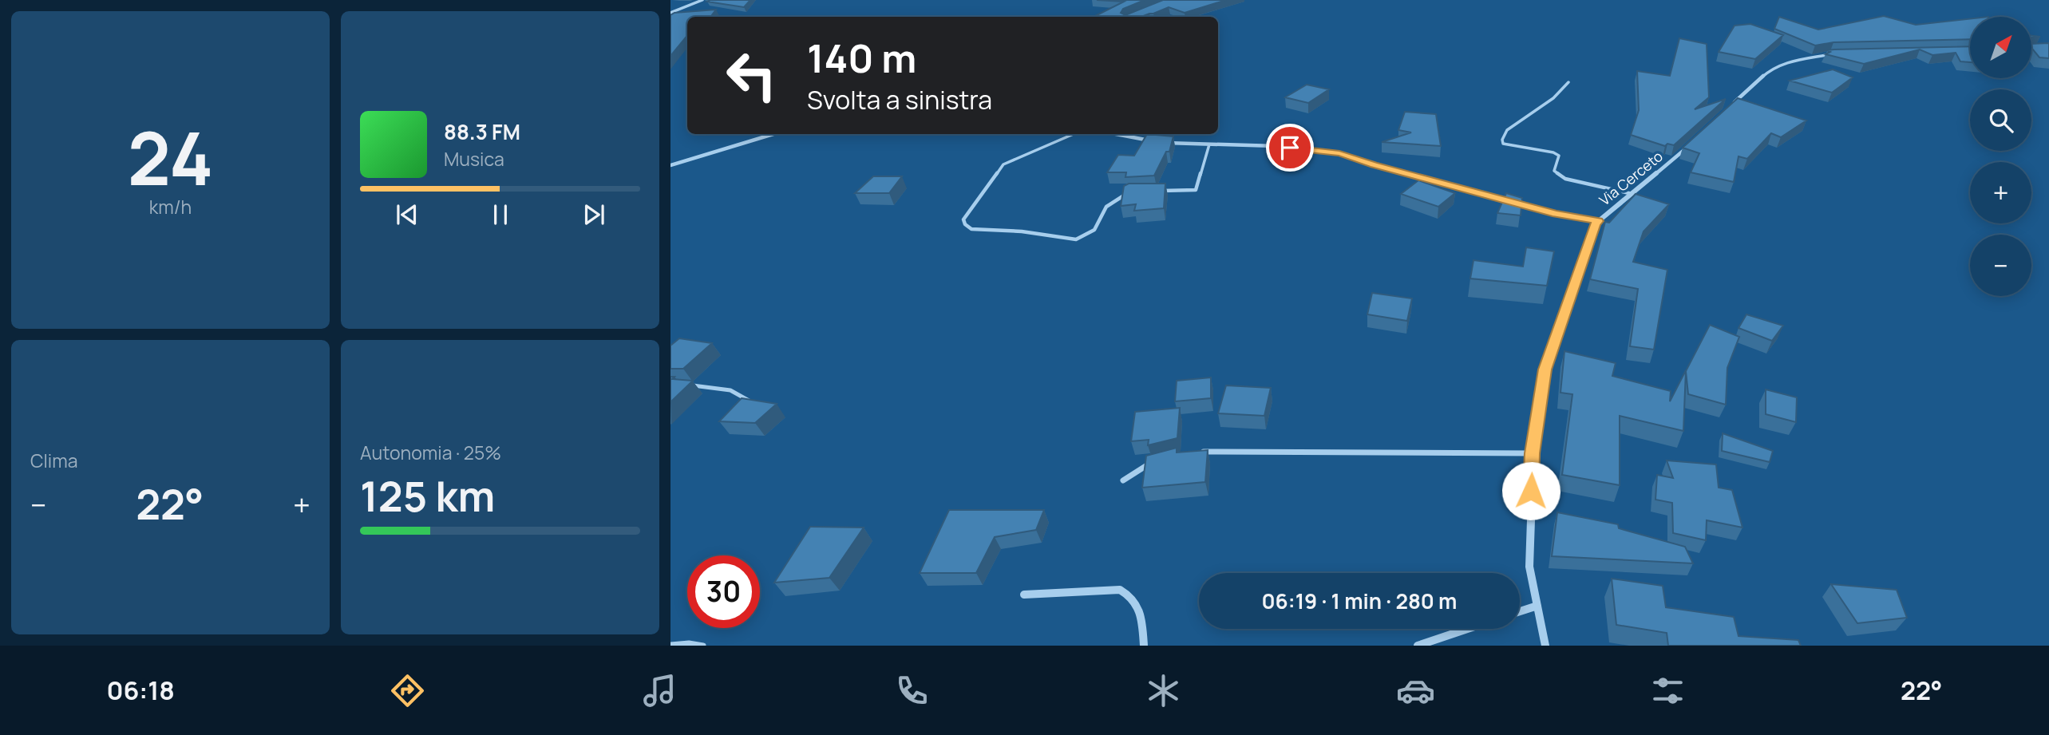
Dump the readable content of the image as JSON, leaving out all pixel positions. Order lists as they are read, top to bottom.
{
  "streets": {
    "street": ["Via Cerceto"]
  },
  "north": "top right",
  "page": {
    "tile": [
      ["24", "km/h"],
      "Clima",
      ["Autonomia · 25%", "125 km"]
    ],
    "map_buttons": ["+", "−"],
    "turn": ["140 m", "Svolta a sinistra"],
    "song": ["88.3 FM", "Musica"],
    "heat": ["−", "22°", "+"],
    "limit": "30",
    "trip": "06:19 · 1 min · 280 m",
    "tabs": ["06:18", "22°"]
  }
}
